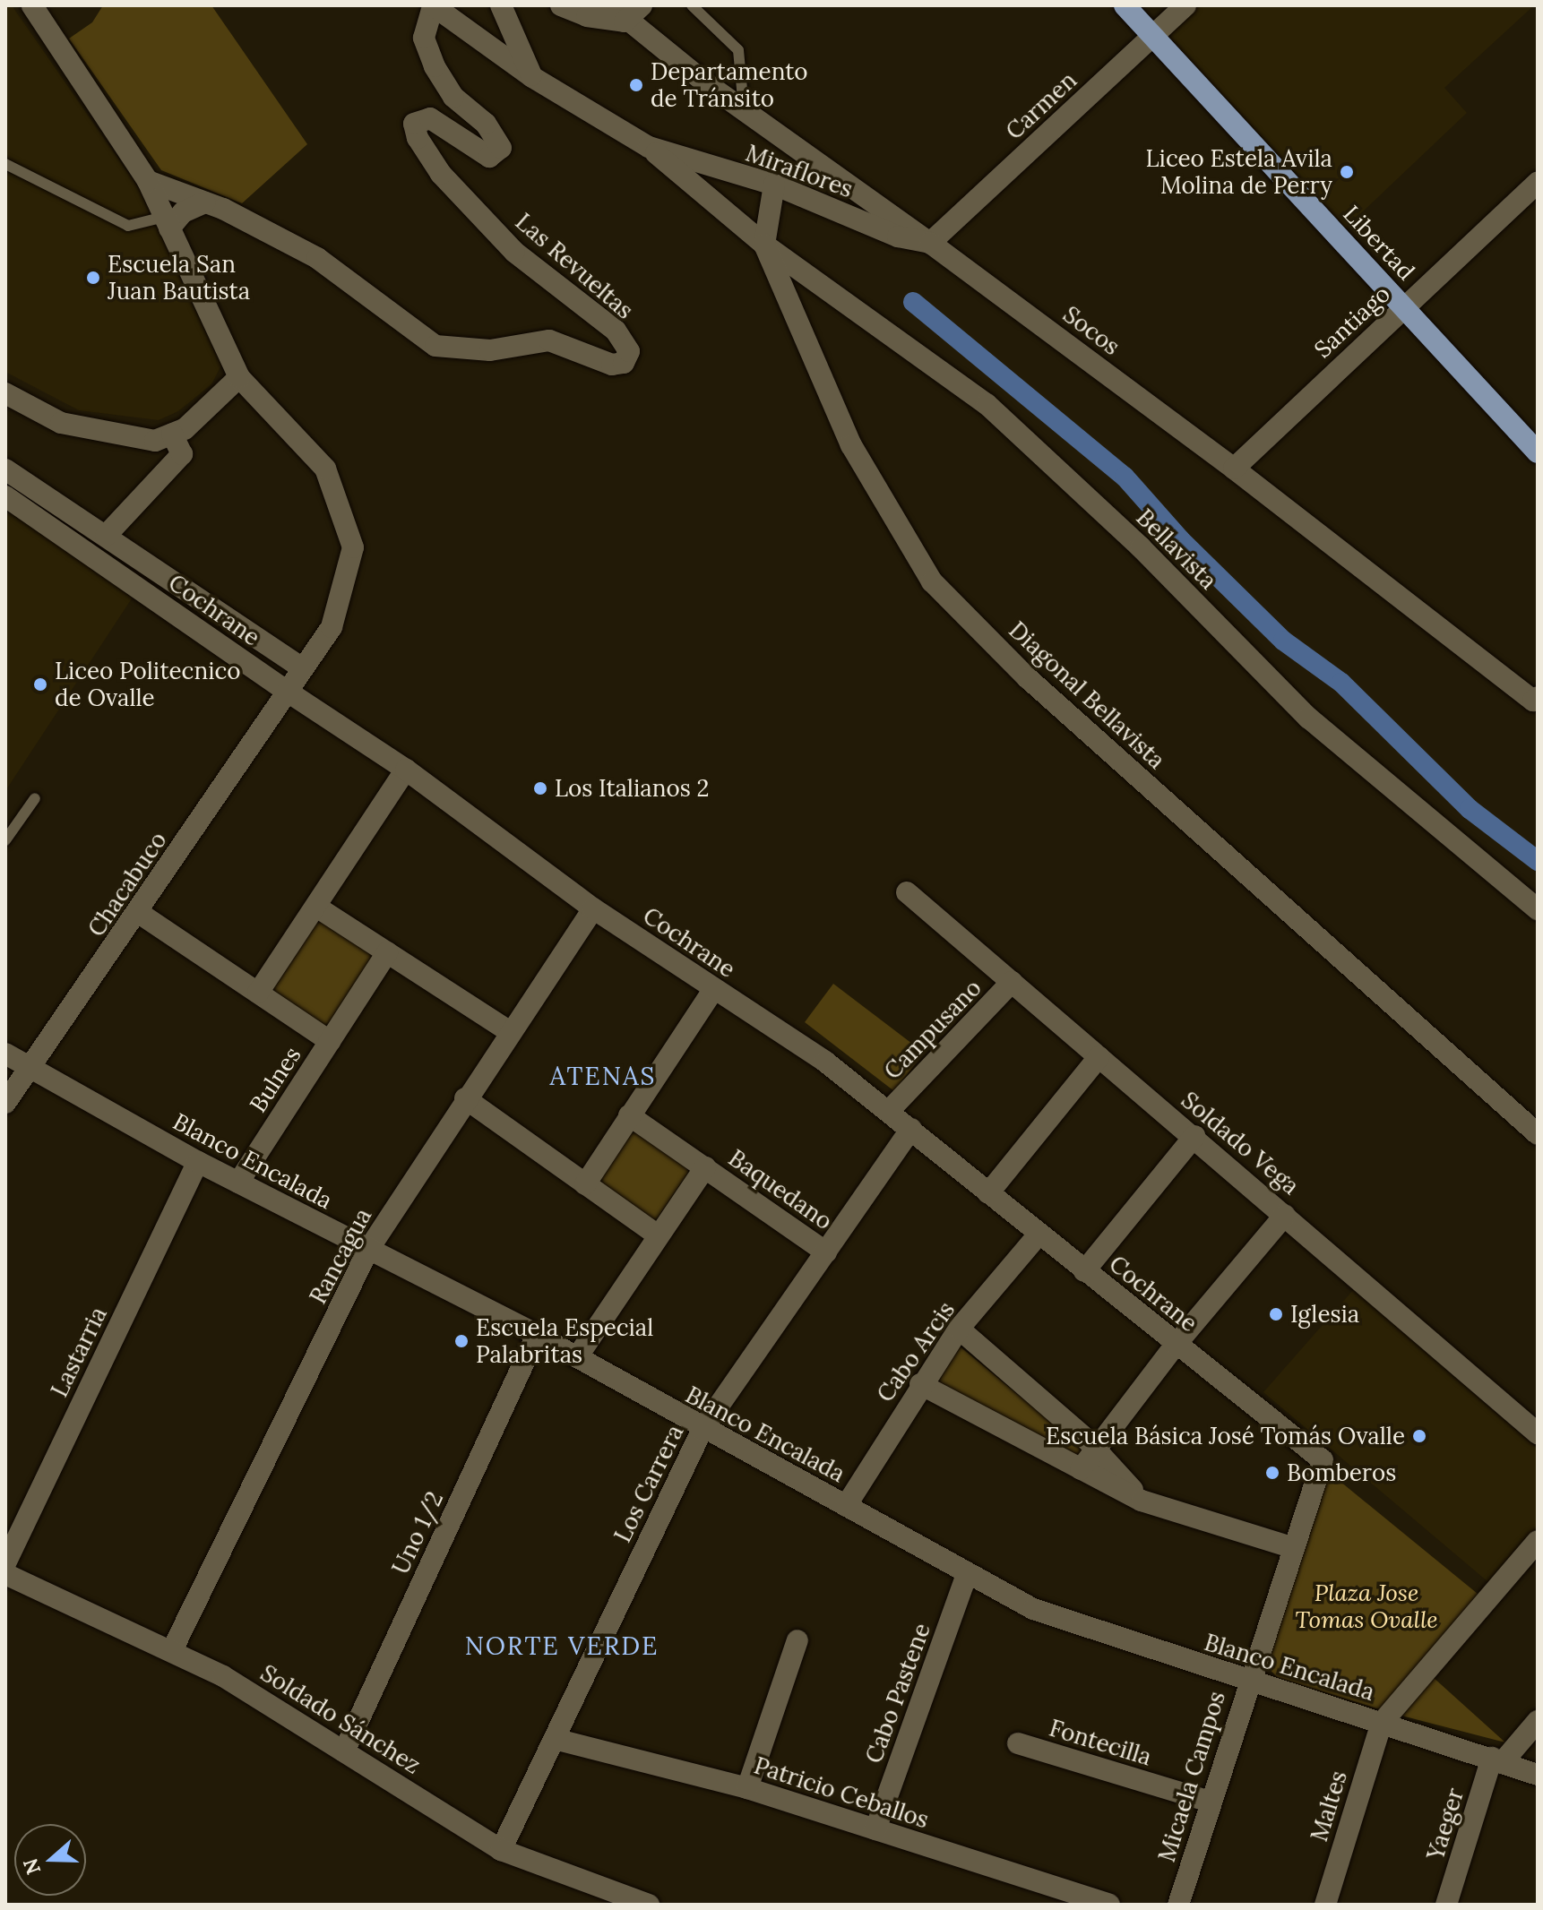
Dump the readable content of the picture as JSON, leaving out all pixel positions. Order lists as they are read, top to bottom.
{
  "streets": {
    "main road": ["Libertad"],
    "street": [
      "Carmen",
      "Miraflores",
      "Las Revueltas",
      "Santiago",
      "Socos",
      "Bellavista",
      "Cochrane",
      "Diagonal Bellavista",
      "Chacabuco",
      "Campusano",
      "Bulnes",
      "Soldado Vega",
      "Blanco Encalada",
      "Baquedano",
      "Rancagua",
      "Lastarria",
      "Cabo Arcis",
      "Los Carrera",
      "Uno 1/2",
      "Cabo Pastene",
      "Soldado Sánchez",
      "Fontecilla",
      "Micaela Campos",
      "Patricio Ceballos",
      "Maltes",
      "Yaeger"
    ]
  },
  "crossings": [
    ["Carmen", "Miraflores"],
    ["Carmen", "Libertad"],
    ["Carmen", "Socos"],
    ["Miraflores", "Las Revueltas"],
    ["Miraflores", "Socos"],
    ["Miraflores", "Bellavista"],
    ["Miraflores", "Diagonal Bellavista"],
    ["Libertad", "Santiago"],
    ["Las Revueltas", "Chacabuco"],
    ["Santiago", "Socos"],
    ["Bellavista", "Diagonal Bellavista"],
    ["Cochrane", "Chacabuco"],
    ["Cochrane", "Campusano"],
    ["Cochrane", "Rancagua"],
    ["Cochrane", "Cabo Arcis"],
    ["Cochrane", "Los Carrera"],
    ["Cochrane", "Micaela Campos"],
    ["Chacabuco", "Bulnes"],
    ["Chacabuco", "Blanco Encalada"],
    ["Campusano", "Soldado Vega"],
    ["Bulnes", "Blanco Encalada"],
    ["Blanco Encalada", "Baquedano"],
    ["Blanco Encalada", "Rancagua"],
    ["Blanco Encalada", "Lastarria"],
    ["Blanco Encalada", "Cabo Arcis"],
    ["Blanco Encalada", "Los Carrera"],
    ["Blanco Encalada", "Uno 1/2"],
    ["Blanco Encalada", "Cabo Pastene"],
    ["Blanco Encalada", "Micaela Campos"],
    ["Blanco Encalada", "Maltes"],
    ["Blanco Encalada", "Yaeger"],
    ["Baquedano", "Los Carrera"],
    ["Rancagua", "Soldado Sánchez"],
    ["Los Carrera", "Soldado Sánchez"],
    ["Los Carrera", "Patricio Ceballos"],
    ["Uno 1/2", "Soldado Sánchez"],
    ["Cabo Pastene", "Patricio Ceballos"],
    ["Fontecilla", "Micaela Campos"]
  ],
  "districts": ["ATENAS", "NORTE VERDE"],
  "parks": ["Plaza Jose Tomas Ovalle"],
  "places": [
    "Departamento de Tránsito",
    "Liceo Estela Avila Molina de Perry",
    "Escuela San Juan Bautista",
    "Liceo Politecnico de Ovalle",
    "Los Italianos 2",
    "Iglesia",
    "Escuela Especial Palabritas",
    "Escuela Básica José Tomás Ovalle",
    "Bomberos"
  ],
  "north": "left"
}
